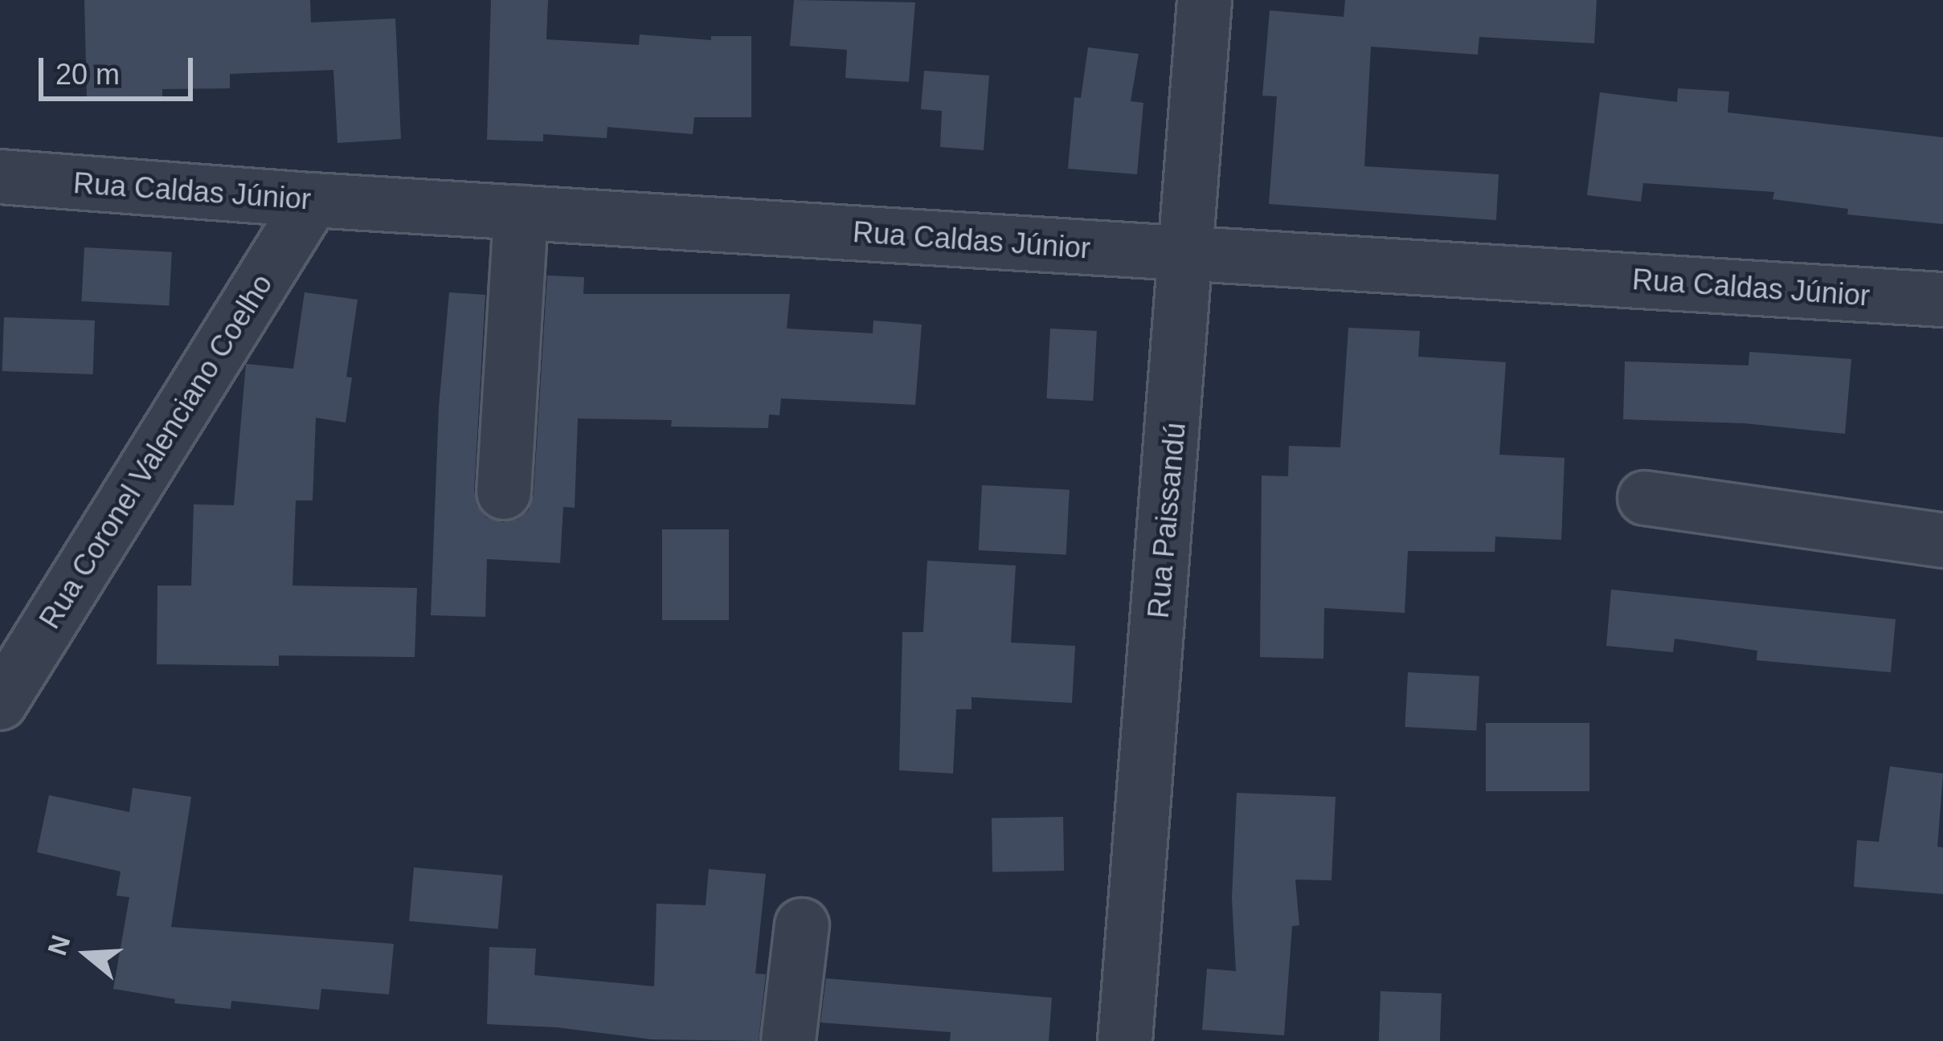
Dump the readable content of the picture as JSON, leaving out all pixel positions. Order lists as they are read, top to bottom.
{
  "streets": {
    "street": ["Rua Caldas Júnior", "Rua Coronel Valenciano Coelho", "Rua Paissandú"]
  },
  "crossings": [
    ["Rua Caldas Júnior", "Rua Coronel Valenciano Coelho"],
    ["Rua Caldas Júnior", "Rua Paissandú"]
  ],
  "scale_bar": "20 m",
  "north": "left"
}
